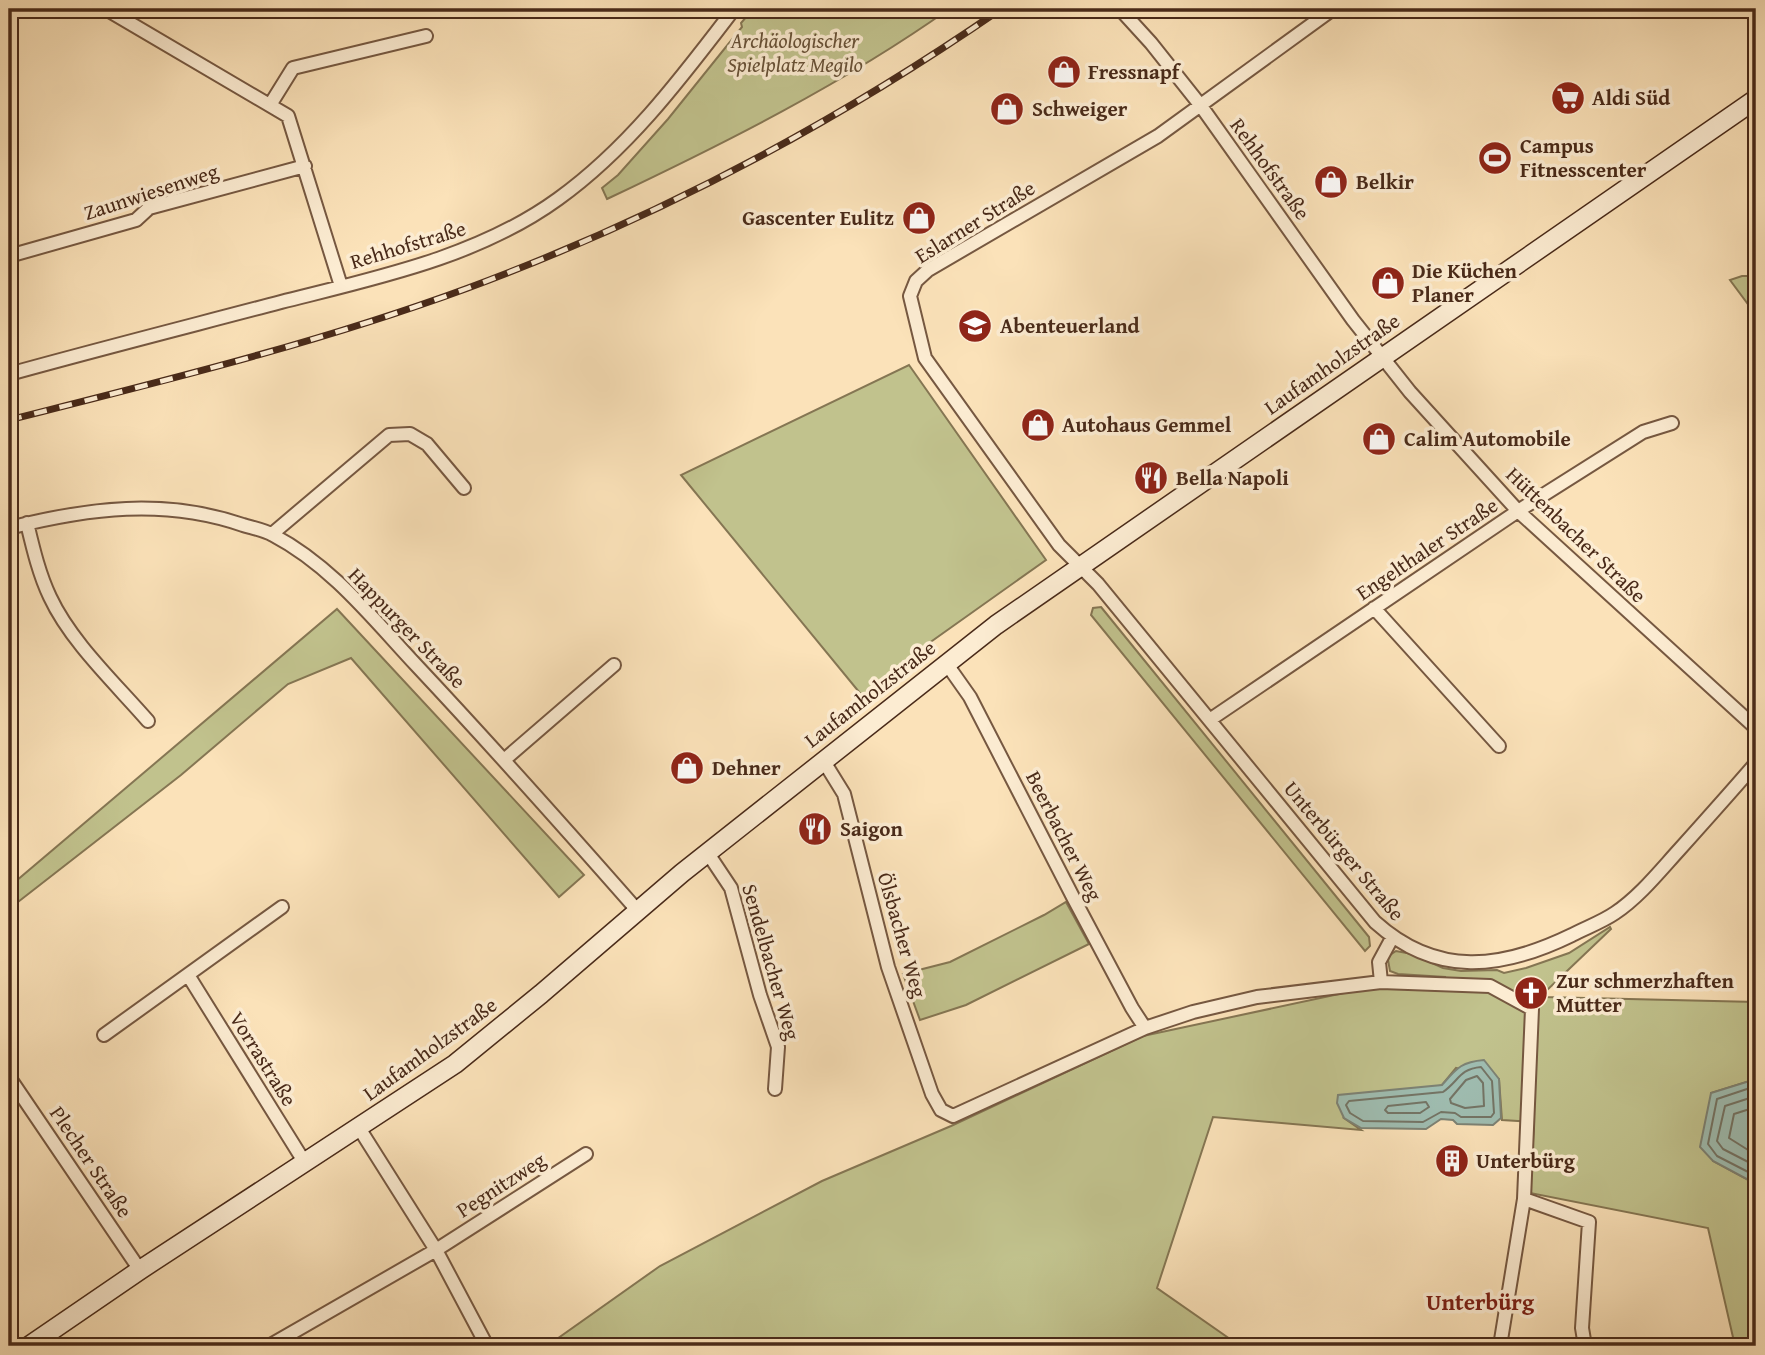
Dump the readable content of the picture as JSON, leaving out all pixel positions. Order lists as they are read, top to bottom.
{
  "streets": {
    "main road": ["Laufamholzstraße"],
    "street": [
      "Rehhofstraße",
      "Zaunwiesenweg",
      "Eslarner Straße",
      "Hüttenbacher Straße",
      "Engelthaler Straße",
      "Happurger Straße",
      "Beerbacher Weg",
      "Unterbürger Straße",
      "Ölsbacher Weg",
      "Sendelbacher Weg",
      "Vorrastraße",
      "Plecher Straße",
      "Pegnitzweg"
    ]
  },
  "crossings": [
    ["Rehhofstraße", "Eslarner Straße"],
    ["Rehhofstraße", "Laufamholzstraße"],
    ["Rehhofstraße", "Hüttenbacher Straße"],
    ["Eslarner Straße", "Laufamholzstraße"],
    ["Eslarner Straße", "Unterbürger Straße"],
    ["Laufamholzstraße", "Hüttenbacher Straße"],
    ["Laufamholzstraße", "Happurger Straße"],
    ["Laufamholzstraße", "Beerbacher Weg"],
    ["Laufamholzstraße", "Unterbürger Straße"],
    ["Laufamholzstraße", "Ölsbacher Weg"],
    ["Laufamholzstraße", "Sendelbacher Weg"],
    ["Laufamholzstraße", "Vorrastraße"],
    ["Laufamholzstraße", "Plecher Straße"],
    ["Hüttenbacher Straße", "Engelthaler Straße"],
    ["Engelthaler Straße", "Unterbürger Straße"],
    ["Beerbacher Weg", "Ölsbacher Weg"]
  ],
  "districts": ["Unterbürg"],
  "parks": ["Archäologischer Spielplatz Megilo"],
  "places": {
    "shop": [
      "Fressnapf",
      "Schweiger",
      "Belkir",
      "Gascenter Eulitz",
      "Die Küchen Planer",
      "Autohaus Gemmel",
      "Calim Automobile",
      "Dehner"
    ],
    "supermarket": ["Aldi Süd"],
    "sports": ["Campus Fitnesscenter"],
    "school or university": ["Abenteuerland"],
    "restaurant": ["Bella Napoli", "Saigon"],
    "church": ["Zur schmerzhaften Mutter"],
    "building": ["Unterbürg"]
  }
}
